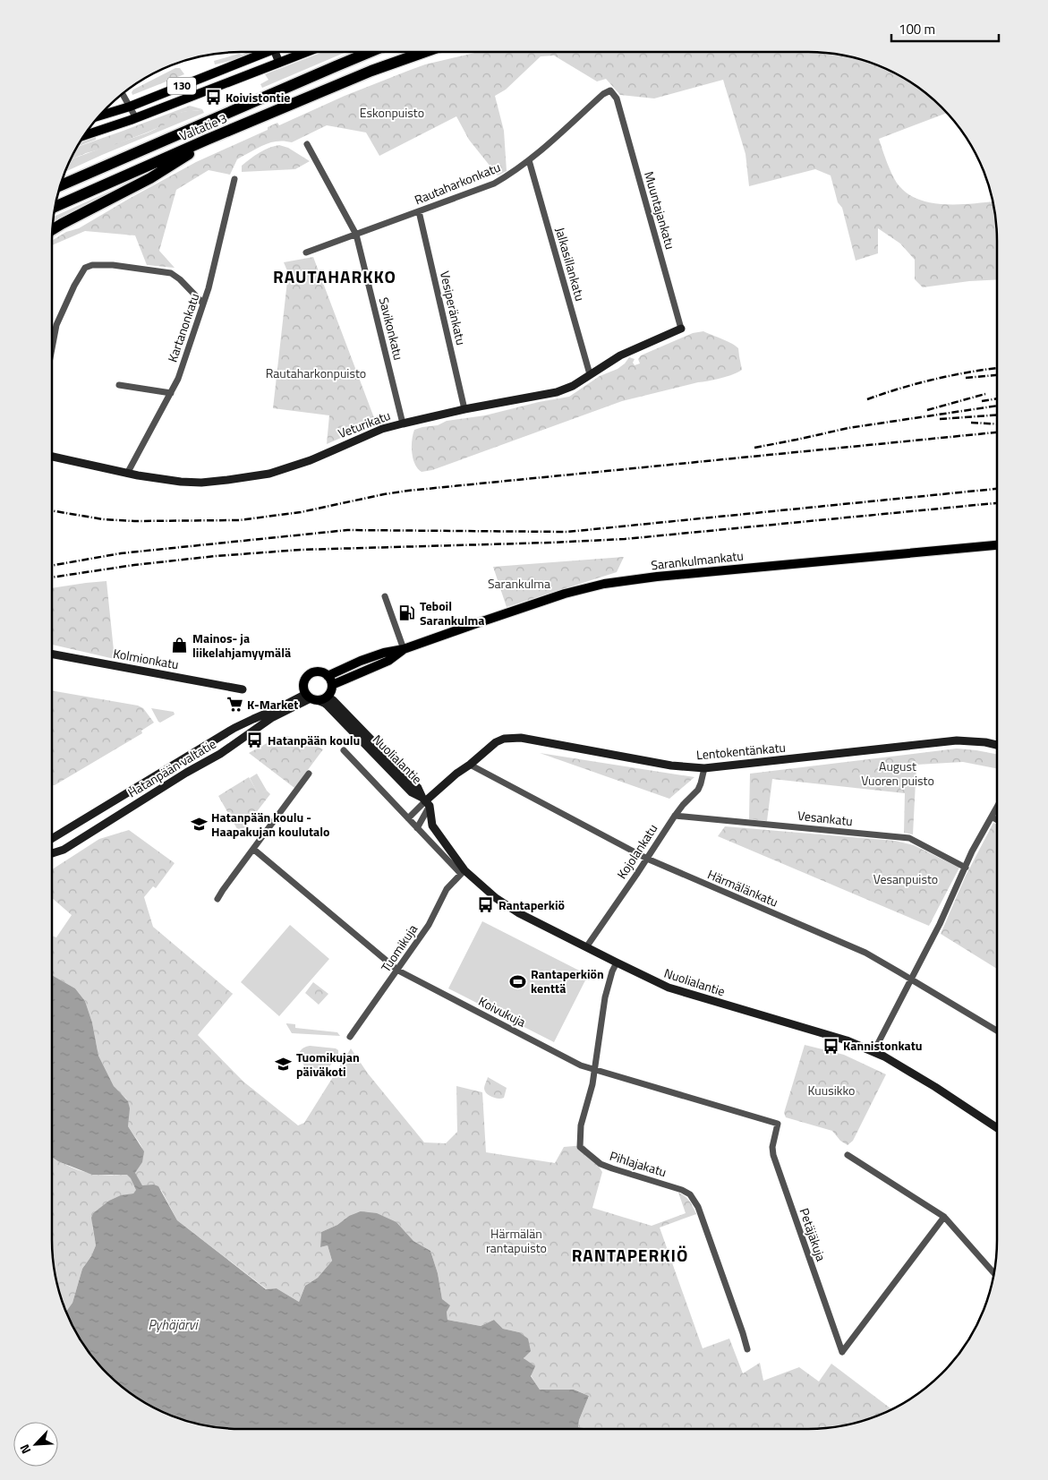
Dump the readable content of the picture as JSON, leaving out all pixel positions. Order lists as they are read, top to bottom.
{
  "streets": {
    "highway": ["Valtatie 3"],
    "main road": ["130", "Sarankulmankatu"],
    "street": [
      "Rautaharkonkatu",
      "Muuntajankatu",
      "Jalkasillankatu",
      "Vesiperänkatu",
      "Kartanonkatu",
      "Savikonkatu",
      "Veturikatu",
      "Kolmionkatu",
      "Lentokentänkatu",
      "Nuolialantie",
      "Hatanpään valtatie",
      "Vesankatu",
      "Kojolankatu",
      "Härmälänkatu",
      "Tuomikuja",
      "Koivukuja",
      "Pihlajakatu",
      "Petäjäkuja"
    ]
  },
  "crossings": [
    ["Rautaharkonkatu", "Muuntajankatu"],
    ["Rautaharkonkatu", "Jalkasillankatu"],
    ["Rautaharkonkatu", "Vesiperänkatu"],
    ["Rautaharkonkatu", "Savikonkatu"],
    ["Muuntajankatu", "Veturikatu"],
    ["Jalkasillankatu", "Veturikatu"],
    ["Vesiperänkatu", "Veturikatu"],
    ["Kartanonkatu", "Veturikatu"],
    ["Savikonkatu", "Veturikatu"],
    ["Sarankulmankatu", "Nuolialantie"],
    ["Sarankulmankatu", "Hatanpään valtatie"],
    ["Lentokentänkatu", "Nuolialantie"],
    ["Lentokentänkatu", "Kojolankatu"],
    ["Lentokentänkatu", "Härmälänkatu"],
    ["Nuolialantie", "Hatanpään valtatie"],
    ["Nuolialantie", "Kojolankatu"],
    ["Nuolialantie", "Tuomikuja"],
    ["Nuolialantie", "Pihlajakatu"],
    ["Vesankatu", "Kojolankatu"],
    ["Kojolankatu", "Härmälänkatu"],
    ["Tuomikuja", "Koivukuja"],
    ["Koivukuja", "Pihlajakatu"],
    ["Koivukuja", "Petäjäkuja"]
  ],
  "districts": ["RAUTAHARKKO", "RANTAPERKIÖ"],
  "water": ["Pyhäjärvi"],
  "parks": [
    "Eskonpuisto",
    "Rautaharkonpuisto",
    "Sarankulma",
    "August Vuoren puisto",
    "Vesanpuisto",
    "Kuusikko",
    "Härmälän rantapuisto"
  ],
  "places": {
    "bus stop": [
      "Koivistontie",
      "Hatanpään koulu",
      "Rantaperkiö",
      "Kannistonkatu"
    ],
    "fuel station": ["Teboil Sarankulma"],
    "shop": ["Mainos- ja liikelahjamyymälä"],
    "supermarket": ["K-Market"],
    "school or university": ["Hatanpään koulu - Haapakujan koulutalo", "Tuomikujan päiväkoti"],
    "sports": ["Rantaperkiön kenttä"]
  },
  "scale_bar": "100 m",
  "north": "bottom left"
}
